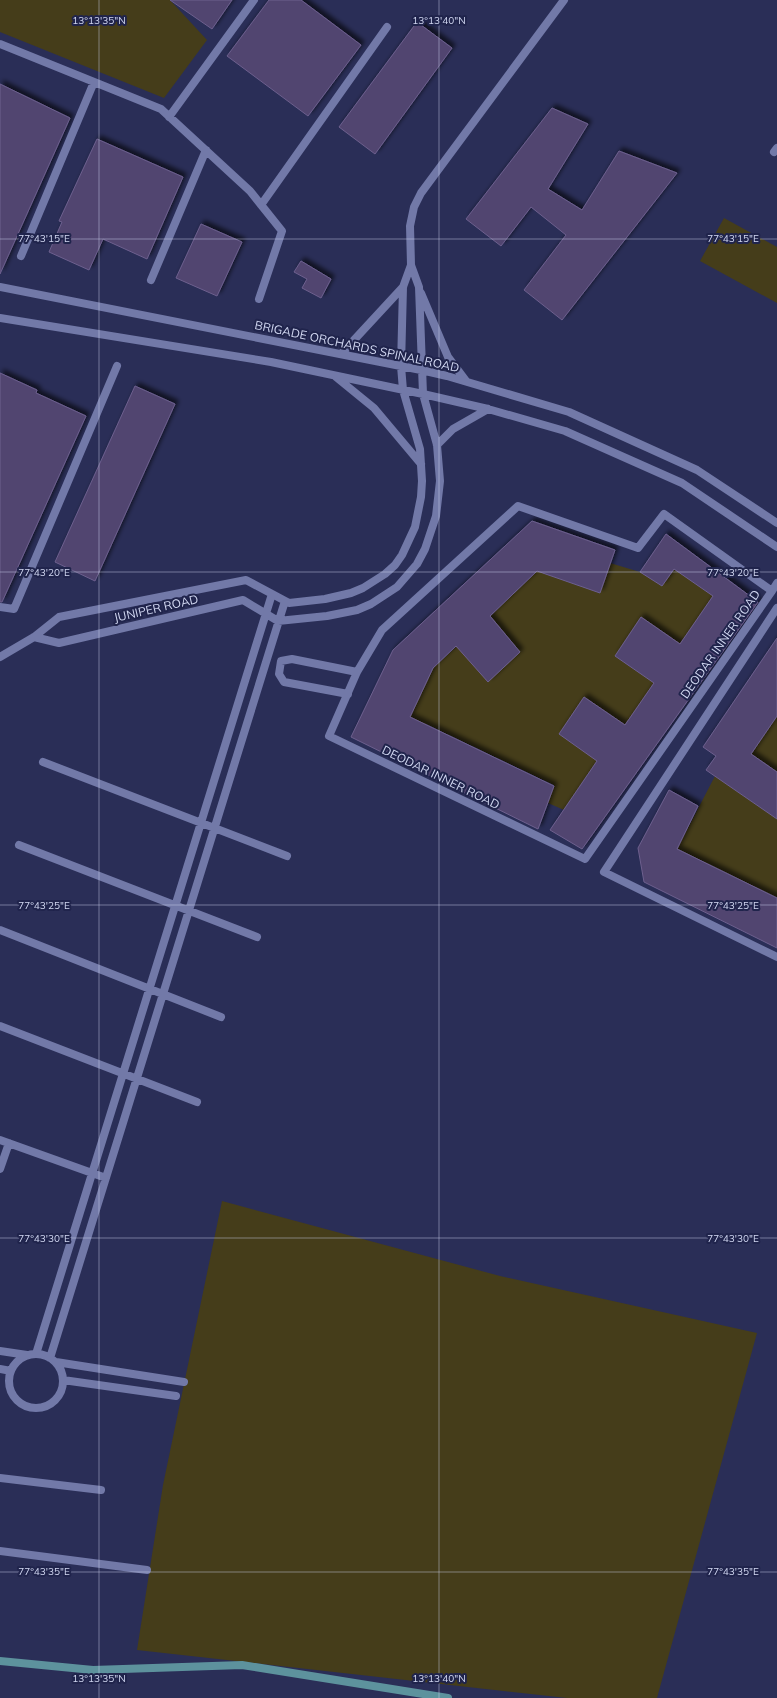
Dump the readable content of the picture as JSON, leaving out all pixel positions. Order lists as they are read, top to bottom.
{
  "streets": {
    "street": ["BRIGADE ORCHARDS SPINAL ROAD", "JUNIPER ROAD", "DEODAR INNER ROAD"]
  },
  "coordinates": [
    "13°13'35\"N",
    "13°13'40\"N",
    "77°43'15\"E",
    "77°43'20\"E",
    "77°43'25\"E",
    "77°43'30\"E",
    "77°43'35\"E"
  ]
}
